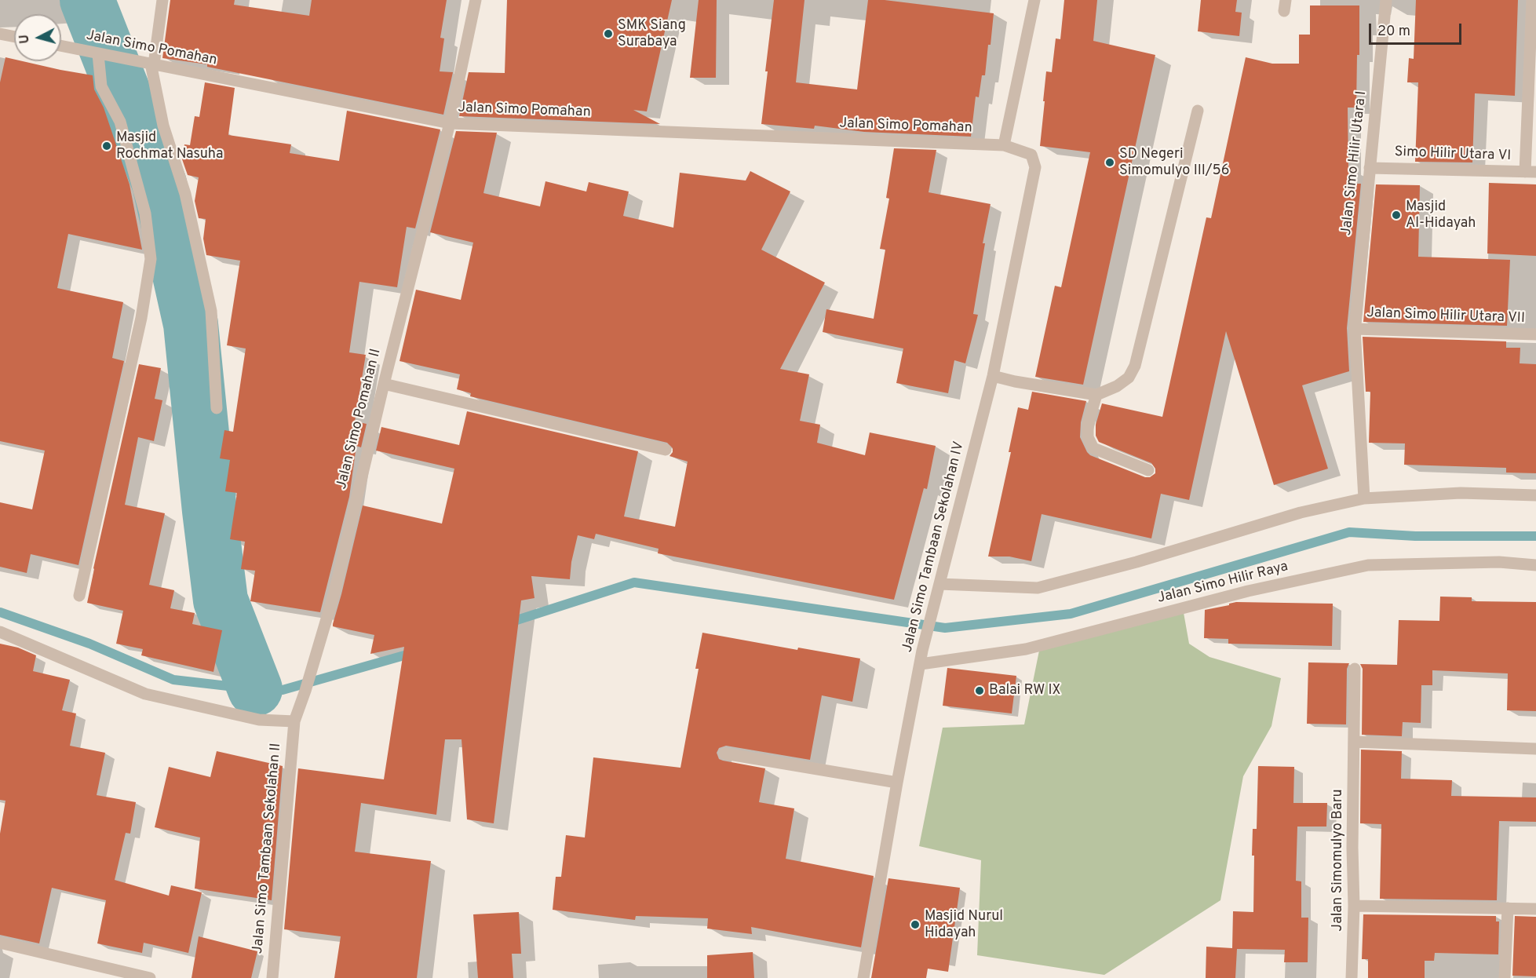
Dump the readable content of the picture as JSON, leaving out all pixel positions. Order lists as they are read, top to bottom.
{
  "streets": {
    "street": [
      "Jalan Simo Pomahan",
      "Simo Hilir Utara VI",
      "Jalan Simo Hilir Utara I",
      "Jalan Simo Hilir Utara VII",
      "Jalan Simo Pomahan II",
      "Jalan Simo Tambaan Sekolahan IV",
      "Jalan Simo Hilir Raya",
      "Jalan Simo Tambaan Sekolahan II",
      "Jalan Simomulyo Baru"
    ]
  },
  "crossings": [
    ["Jalan Simo Pomahan", "Jalan Simo Pomahan II"],
    ["Jalan Simo Pomahan", "Jalan Simo Tambaan Sekolahan IV"],
    ["Simo Hilir Utara VI", "Jalan Simo Hilir Utara I"],
    ["Jalan Simo Hilir Utara I", "Jalan Simo Hilir Utara VII"],
    ["Jalan Simo Pomahan II", "Jalan Simo Tambaan Sekolahan II"],
    ["Jalan Simo Tambaan Sekolahan IV", "Jalan Simo Hilir Raya"]
  ],
  "places": [
    "SMK Siang Surabaya",
    "Masjid Rochmat Nasuha",
    "SD Negeri Simomulyo III/56",
    "Masjid Al-Hidayah",
    "Balai RW IX",
    "Masjid Nurul Hidayah"
  ],
  "scale_bar": "20 m",
  "north": "left"
}
